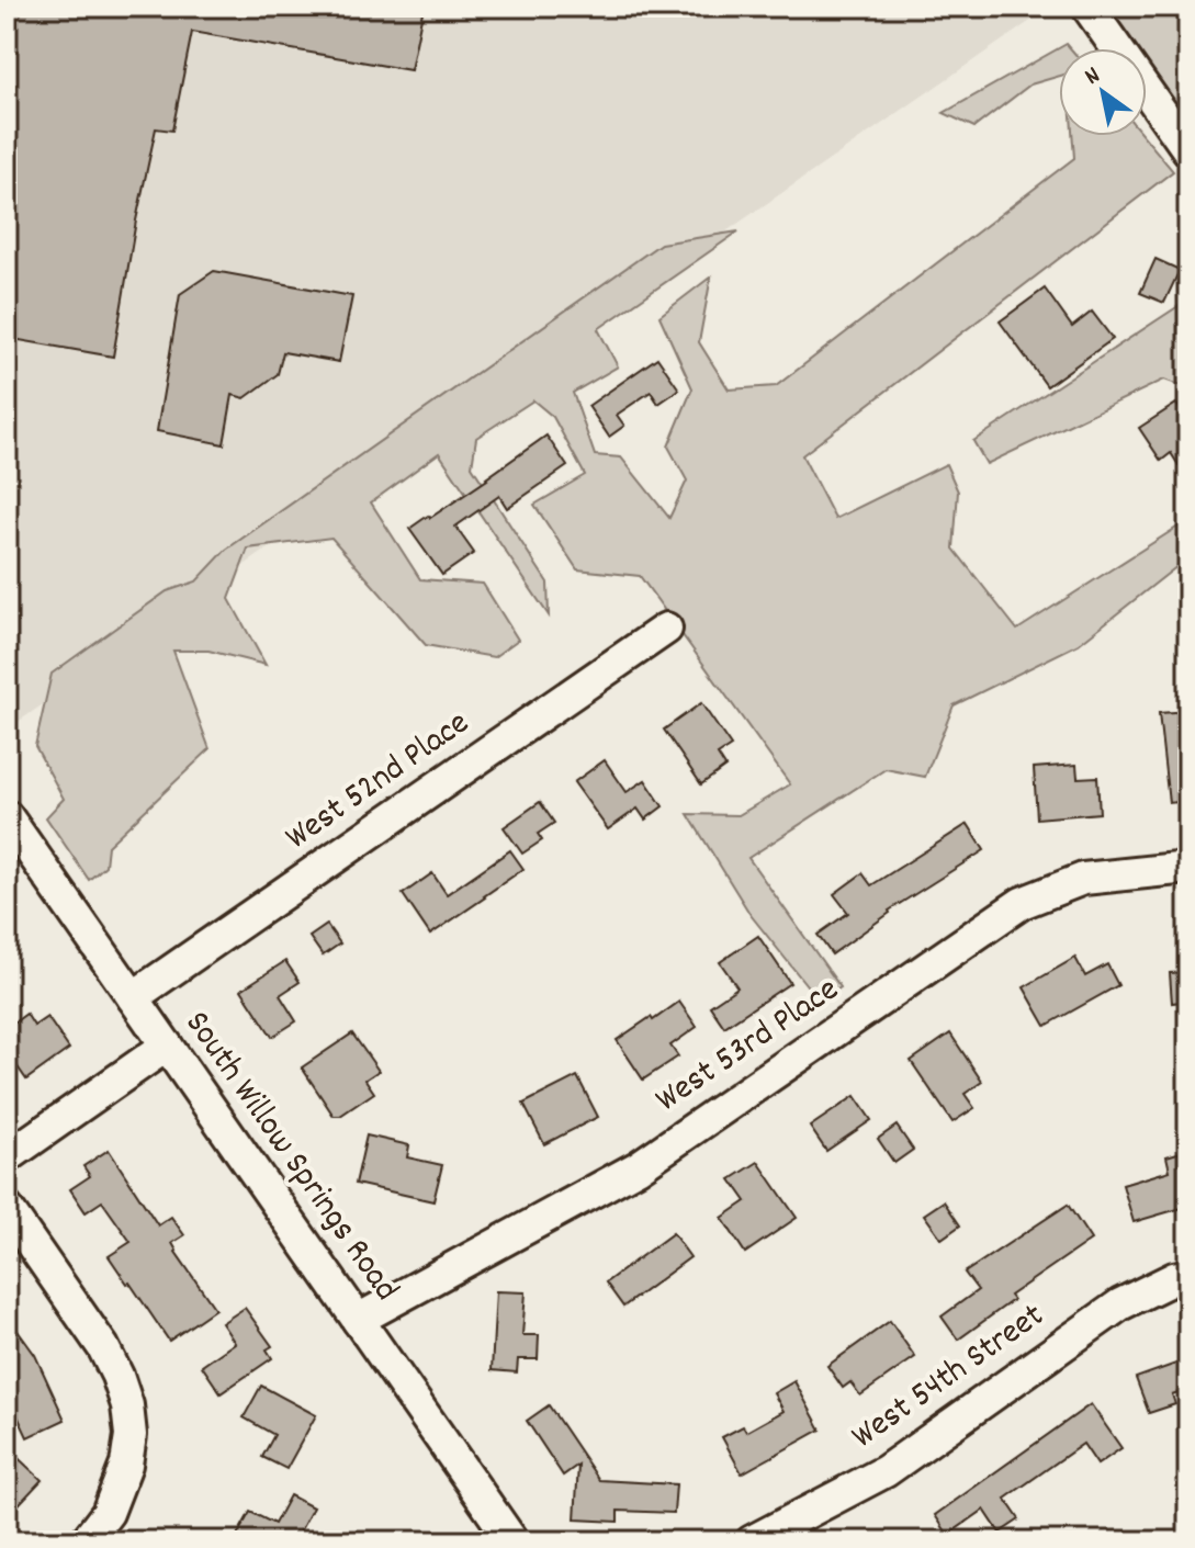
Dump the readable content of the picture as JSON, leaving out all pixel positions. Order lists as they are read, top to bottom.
{
  "streets": {
    "street": [
      "West 52nd Place",
      "West 53rd Place",
      "South Willow Springs Road",
      "West 54th Street"
    ]
  },
  "crossings": [
    ["West 52nd Place", "South Willow Springs Road"],
    ["West 53rd Place", "South Willow Springs Road"]
  ],
  "north": "top left"
}
